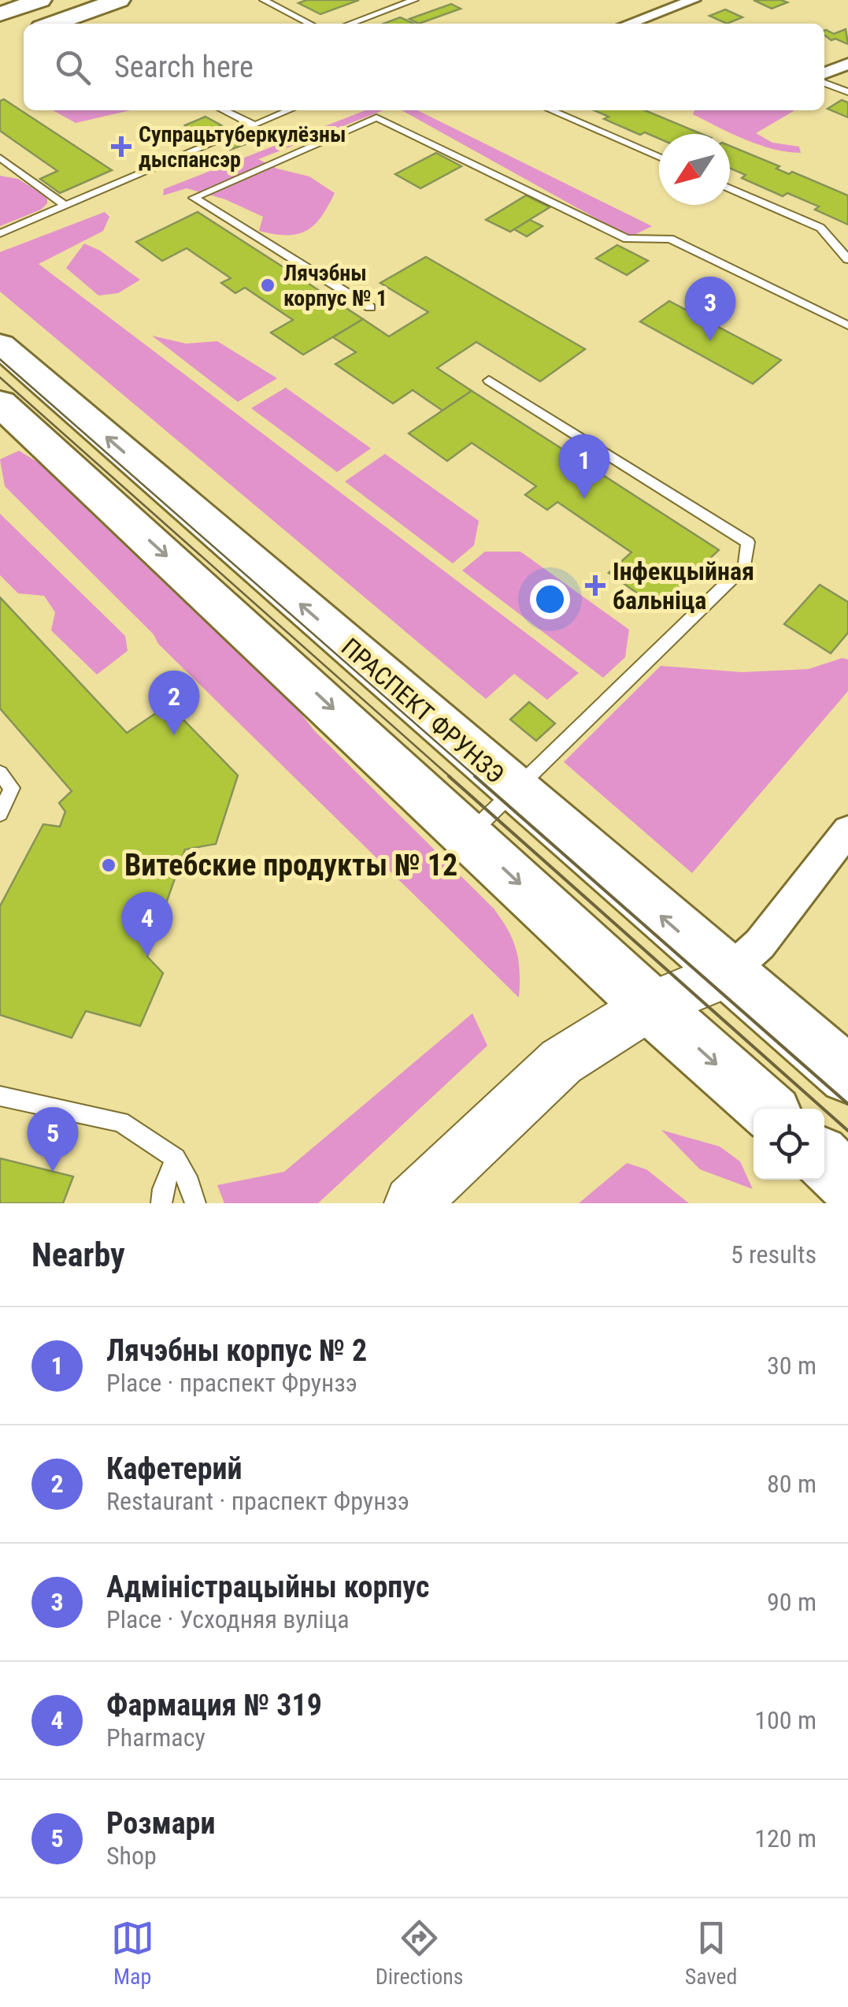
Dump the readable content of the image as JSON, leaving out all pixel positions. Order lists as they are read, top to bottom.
{
  "streets": {
    "main road": ["ПРАСПЕКТ ФРУНЗЭ"]
  },
  "places": {
    "health": ["Супрацьтуберкулёзны дыспансэр", "Інфекцыйная бальніца"],
    "other": ["Лячэбны корпус № 1", "Витебские продукты № 12"]
  },
  "north": "bottom left",
  "page": {
    "search": "Search here",
    "pins": [
      "3",
      "1",
      "2",
      "4",
      "5"
    ],
    "heading": ["Nearby", "5 results"],
    "list": [
      {
        "mark": "1",
        "name": "Лячэбны корпус № 2",
        "note": "Place · праспект Фрунзэ",
        "value": "30 m"
      },
      {
        "mark": "2",
        "name": "Кафетерий",
        "note": "Restaurant · праспект Фрунзэ",
        "value": "80 m"
      },
      {
        "mark": "3",
        "name": "Адміністрацыйны корпус",
        "note": "Place · Усходняя вуліца",
        "value": "90 m"
      },
      {
        "mark": "4",
        "name": "Фармация № 319",
        "note": "Pharmacy",
        "value": "100 m"
      },
      {
        "mark": "5",
        "name": "Розмари",
        "note": "Shop",
        "value": "120 m"
      }
    ],
    "nav": ["Map", "Directions", "Saved"]
  }
}
